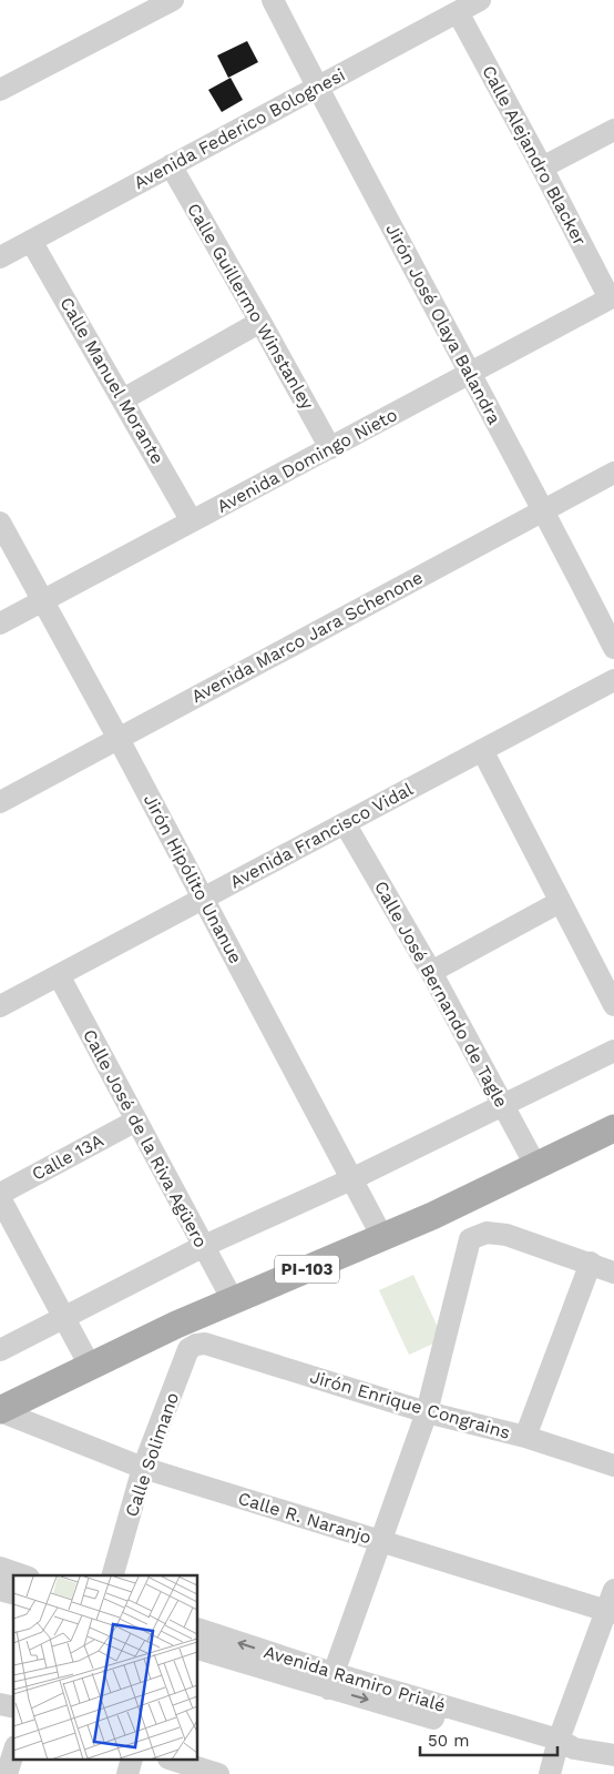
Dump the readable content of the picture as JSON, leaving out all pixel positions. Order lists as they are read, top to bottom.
{
  "streets": {
    "main road": ["PI-103"],
    "street": [
      "Avenida Federico Bolognesi",
      "Calle Alejandro Blacker",
      "Calle Guillermo Winstanley",
      "Jirón José Olaya Balandra",
      "Calle Manuel Morante",
      "Avenida Domingo Nieto",
      "Avenida Marco Jara Schenone",
      "Avenida Francisco Vidal",
      "Jirón Hipólito Unanue",
      "Calle José Bernando de Tagle",
      "Calle José de la Riva Agüero",
      "Calle 13A",
      "Jirón Enrique Congrains",
      "Calle Solimano",
      "Calle R. Naranjo",
      "Avenida Ramiro Prialé"
    ]
  },
  "crossings": [
    ["Avenida Federico Bolognesi", "Calle Alejandro Blacker"],
    ["Avenida Federico Bolognesi", "Calle Guillermo Winstanley"],
    ["Avenida Federico Bolognesi", "Jirón José Olaya Balandra"],
    ["Avenida Federico Bolognesi", "Calle Manuel Morante"],
    ["Calle Alejandro Blacker", "Avenida Domingo Nieto"],
    ["Calle Guillermo Winstanley", "Avenida Domingo Nieto"],
    ["Jirón José Olaya Balandra", "Avenida Domingo Nieto"],
    ["Jirón José Olaya Balandra", "Avenida Marco Jara Schenone"],
    ["Calle Manuel Morante", "Avenida Domingo Nieto"],
    ["Avenida Domingo Nieto", "Jirón Hipólito Unanue"],
    ["Avenida Marco Jara Schenone", "Jirón Hipólito Unanue"],
    ["Avenida Francisco Vidal", "Jirón Hipólito Unanue"],
    ["Avenida Francisco Vidal", "Calle José Bernando de Tagle"],
    ["Avenida Francisco Vidal", "Calle José de la Riva Agüero"],
    ["Jirón Hipólito Unanue", "PI-103"],
    ["Calle José Bernando de Tagle", "PI-103"],
    ["Calle José de la Riva Agüero", "Calle 13A"],
    ["Calle José de la Riva Agüero", "PI-103"],
    ["PI-103", "Calle R. Naranjo"],
    ["Jirón Enrique Congrains", "Calle Solimano"],
    ["Calle Solimano", "Calle R. Naranjo"]
  ],
  "scale_bar": "50 m"
}
